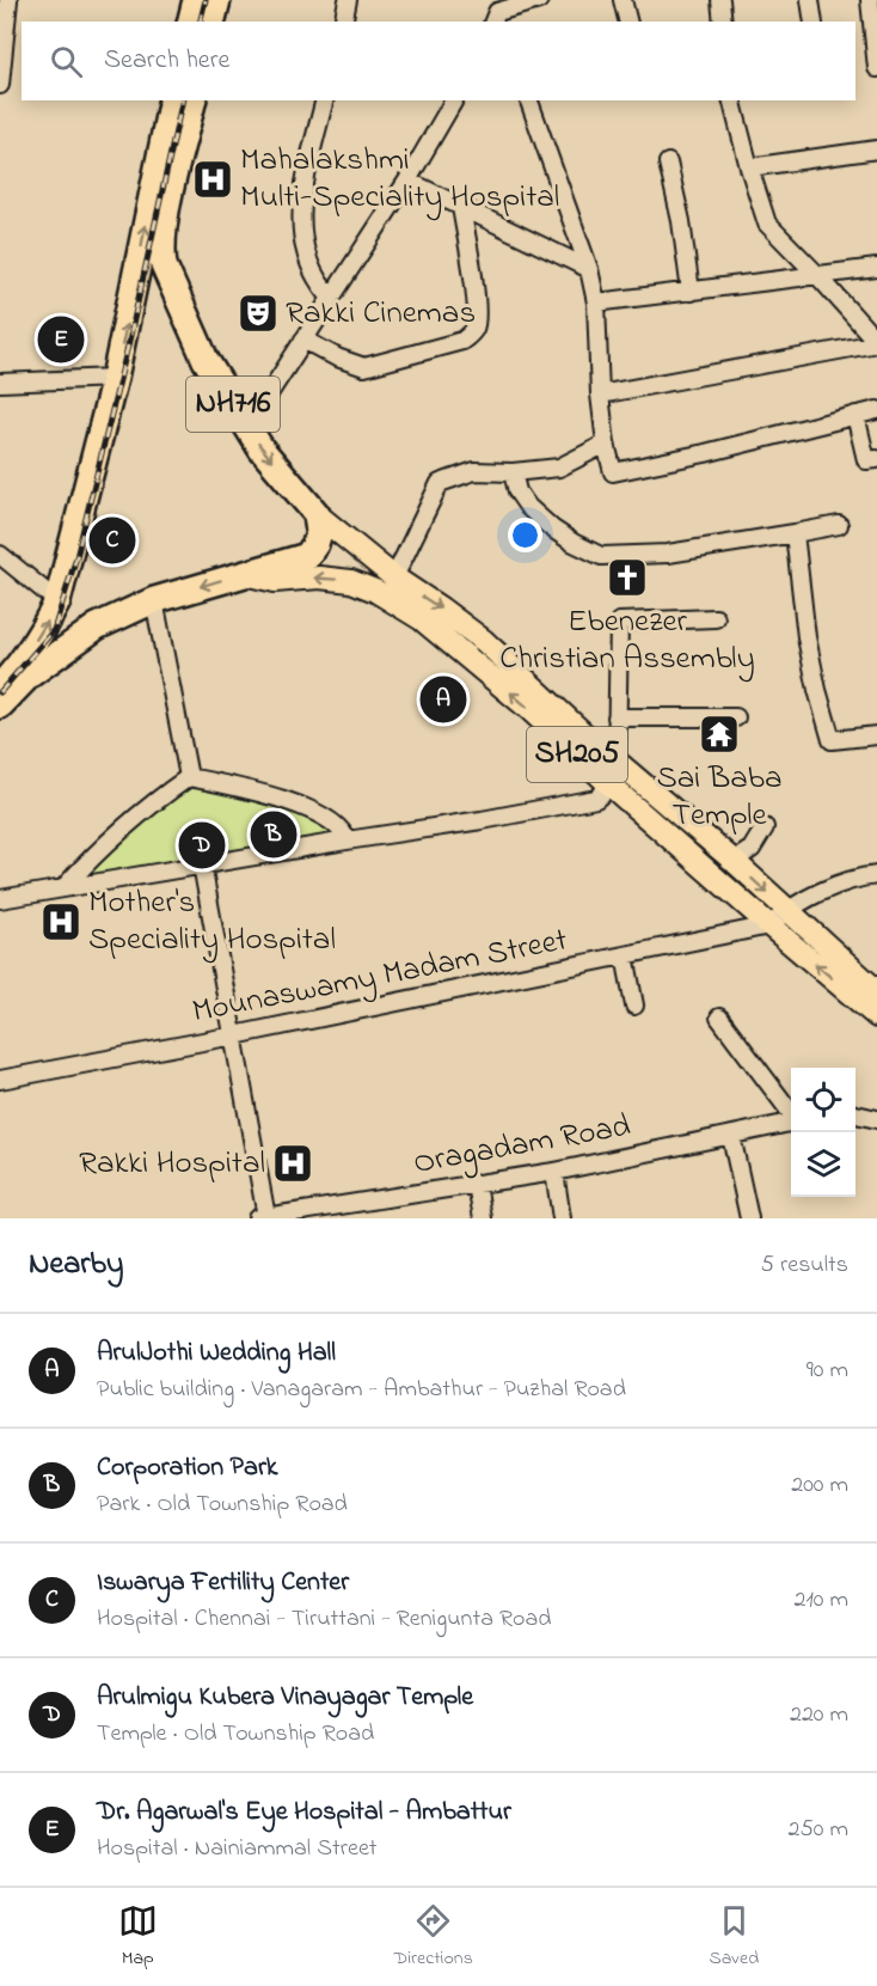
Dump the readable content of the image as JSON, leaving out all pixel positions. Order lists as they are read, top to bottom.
{
  "streets": {
    "highway": ["NH716"],
    "main road": ["SH205"],
    "street": ["Mounaswamy Madam Street", "Oragadam Road"]
  },
  "crossings": [
    ["NH716", "SH205"],
    ["SH205", "Mounaswamy Madam Street"]
  ],
  "places": {
    "hospital": ["Mahalakshmi Multi-Speciality Hospital", "Mother's Speciality Hospital", "Rakki Hospital"],
    "theatre": ["Rakki Cinemas"],
    "church": ["Ebenezer Christian Assembly"],
    "temple": ["Sai Baba Temple"]
  },
  "page": {
    "search": "Search here",
    "pins": [
      "E",
      "C",
      "A",
      "B",
      "D"
    ],
    "heading": ["Nearby", "5 results"],
    "list": [
      {
        "mark": "A",
        "name": "ArulJothi Wedding Hall",
        "note": "Public building · Vanagaram - Ambathur - Puzhal Road",
        "value": "90 m"
      },
      {
        "mark": "B",
        "name": "Corporation Park",
        "note": "Park · Old Township Road",
        "value": "200 m"
      },
      {
        "mark": "C",
        "name": "Iswarya Fertility Center",
        "note": "Hospital · Chennai - Tiruttani - Renigunta Road",
        "value": "210 m"
      },
      {
        "mark": "D",
        "name": "Arulmigu Kubera Vinayagar Temple",
        "note": "Temple · Old Township Road",
        "value": "220 m"
      },
      {
        "mark": "E",
        "name": "Dr. Agarwal's Eye Hospital - Ambattur",
        "note": "Hospital · Nainiammal Street",
        "value": "250 m"
      }
    ],
    "nav": ["Map", "Directions", "Saved"]
  }
}
